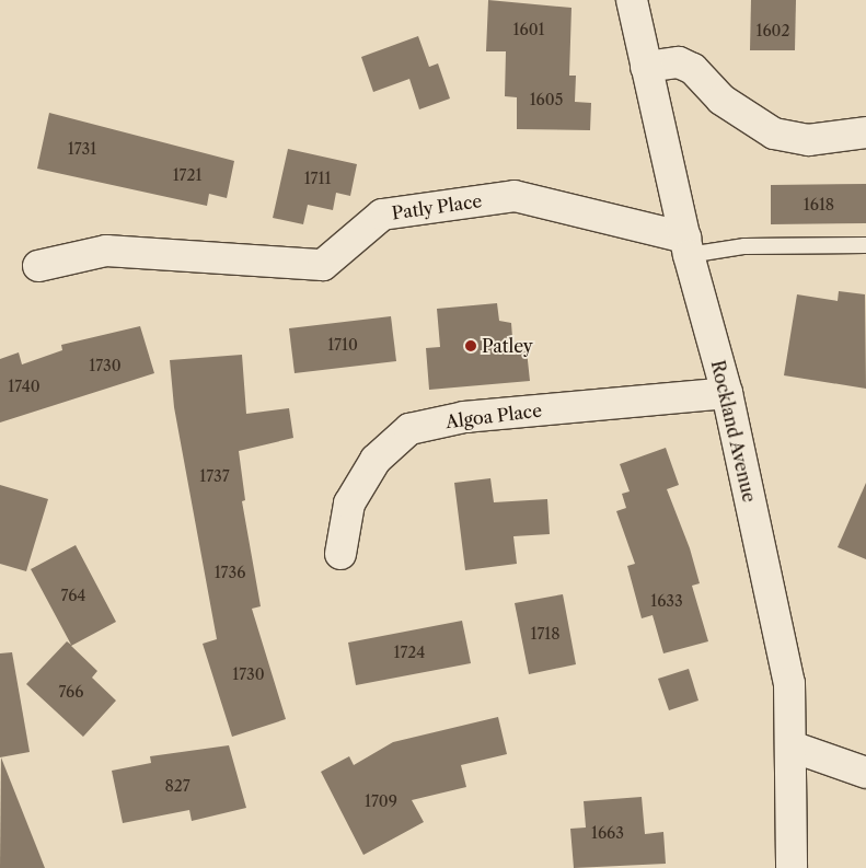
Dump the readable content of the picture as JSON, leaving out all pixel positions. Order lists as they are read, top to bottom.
{
  "streets": {
    "street": ["Patly Place", "Algoa Place", "Rockland Avenue"]
  },
  "crossings": [
    ["Patly Place", "Rockland Avenue"],
    ["Algoa Place", "Rockland Avenue"]
  ],
  "places": ["Patley"],
  "house_numbers": [
    "1601",
    "1602",
    "1605",
    "1731",
    "1721",
    "1711",
    "1618",
    "1710",
    "1730",
    "1740",
    "1737",
    "1736",
    "764",
    "1633",
    "1718",
    "1724",
    "1730",
    "766",
    "827",
    "1709",
    "1663"
  ]
}
